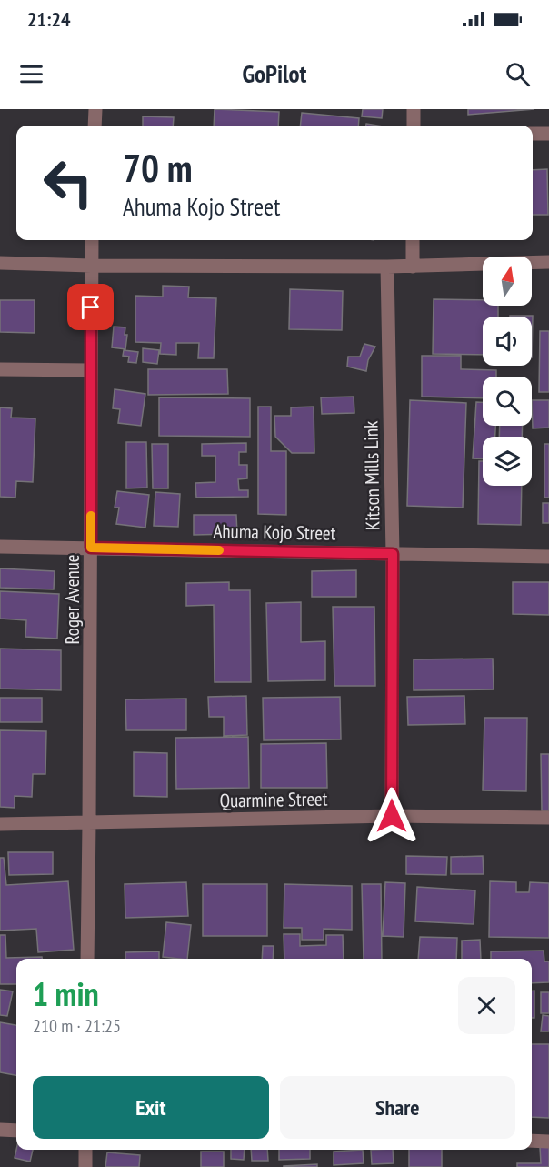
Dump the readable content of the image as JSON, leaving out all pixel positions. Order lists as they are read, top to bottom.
{
  "streets": {
    "street": [
      "Kitson Mills Link",
      "Ahuma Kojo Street",
      "Roger Avenue",
      "Quarmine Street"
    ]
  },
  "crossings": [
    ["Kitson Mills Link", "Ahuma Kojo Street"],
    ["Kitson Mills Link", "Quarmine Street"],
    ["Ahuma Kojo Street", "Roger Avenue"],
    ["Roger Avenue", "Quarmine Street"]
  ],
  "north": "top",
  "page": {
    "status": "21:24",
    "header": "GoPilot",
    "turn": ["70 m", "Ahuma Kojo Street"],
    "heading": ["1 min", "210 m · 21:25"],
    "buttons": ["Exit", "Share"]
  }
}
